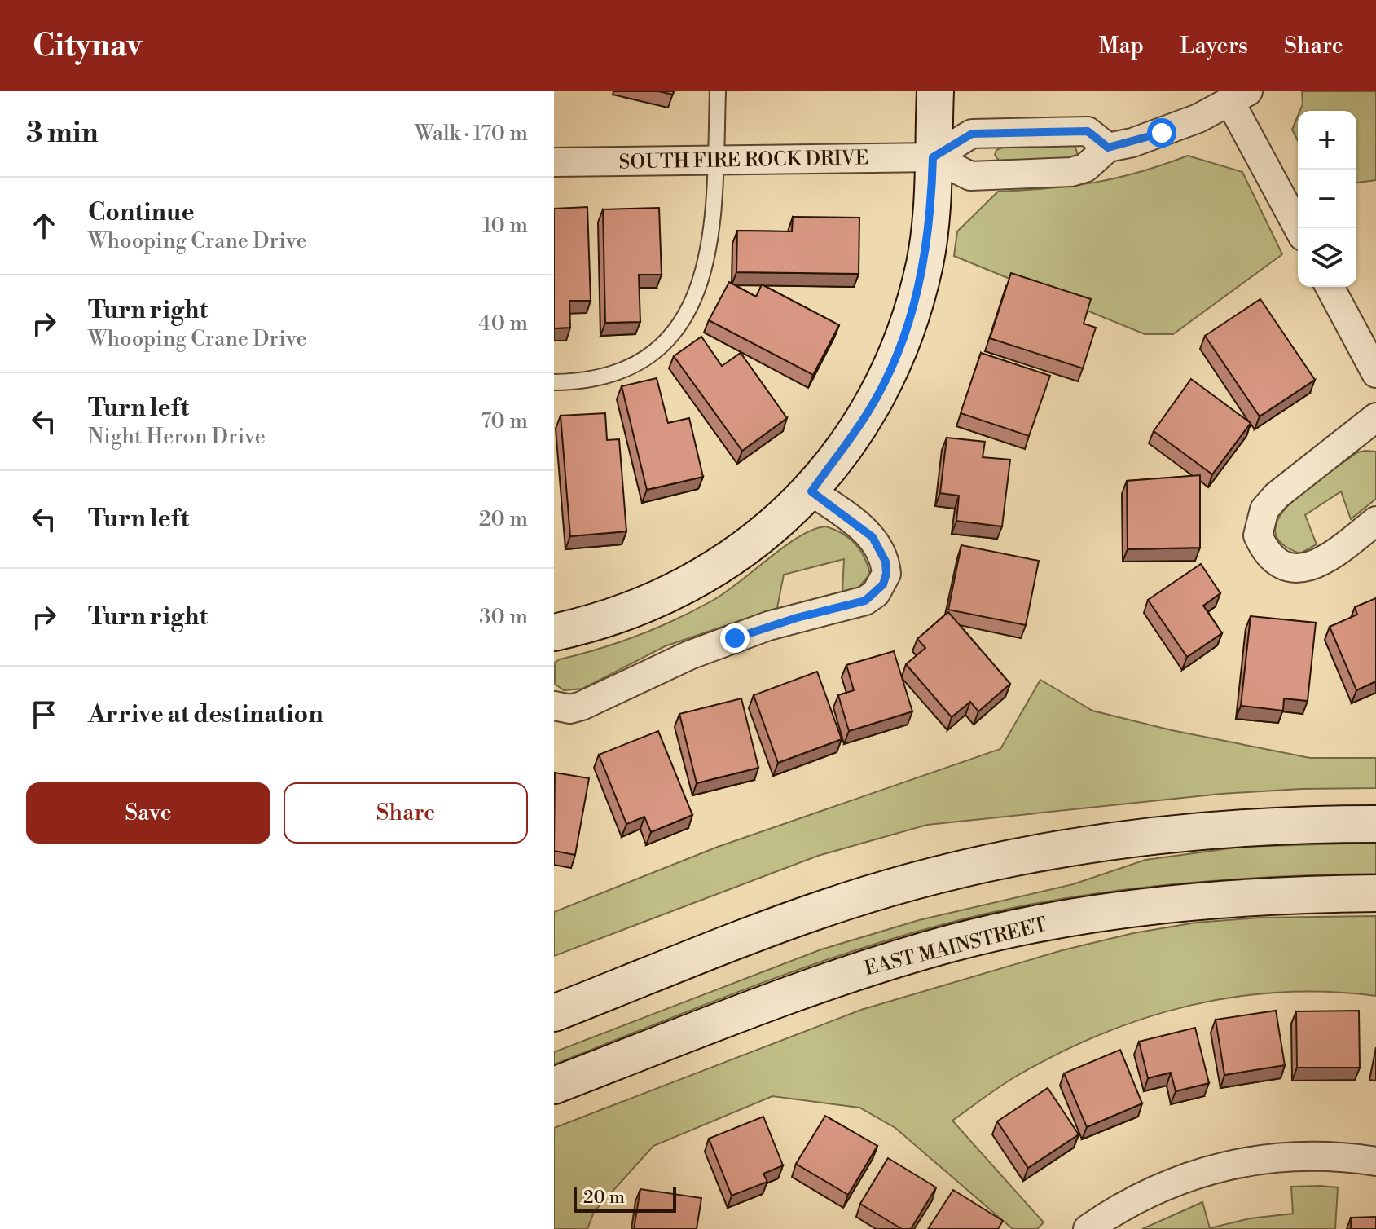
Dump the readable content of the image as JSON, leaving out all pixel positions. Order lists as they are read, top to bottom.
{
  "streets": {
    "main road": ["EAST MAINSTREET"],
    "street": ["SOUTH FIRE ROCK DRIVE"]
  },
  "scale_bar": "20 m",
  "page": {
    "header": "Citynav",
    "nav": ["Map", "Layers", "Share"],
    "heading": ["3 min", "Walk · 170 m"],
    "map_buttons": ["+", "−"],
    "list": [
      ["Continue", "Whooping Crane Drive", "10 m"],
      ["Turn right", "Whooping Crane Drive", "40 m"],
      ["Turn left", "Night Heron Drive", "70 m"],
      ["Turn left", "20 m"],
      ["Turn right", "30 m"],
      "Arrive at destination"
    ],
    "buttons": ["Save", "Share"],
    "scale": "20 m"
  }
}
